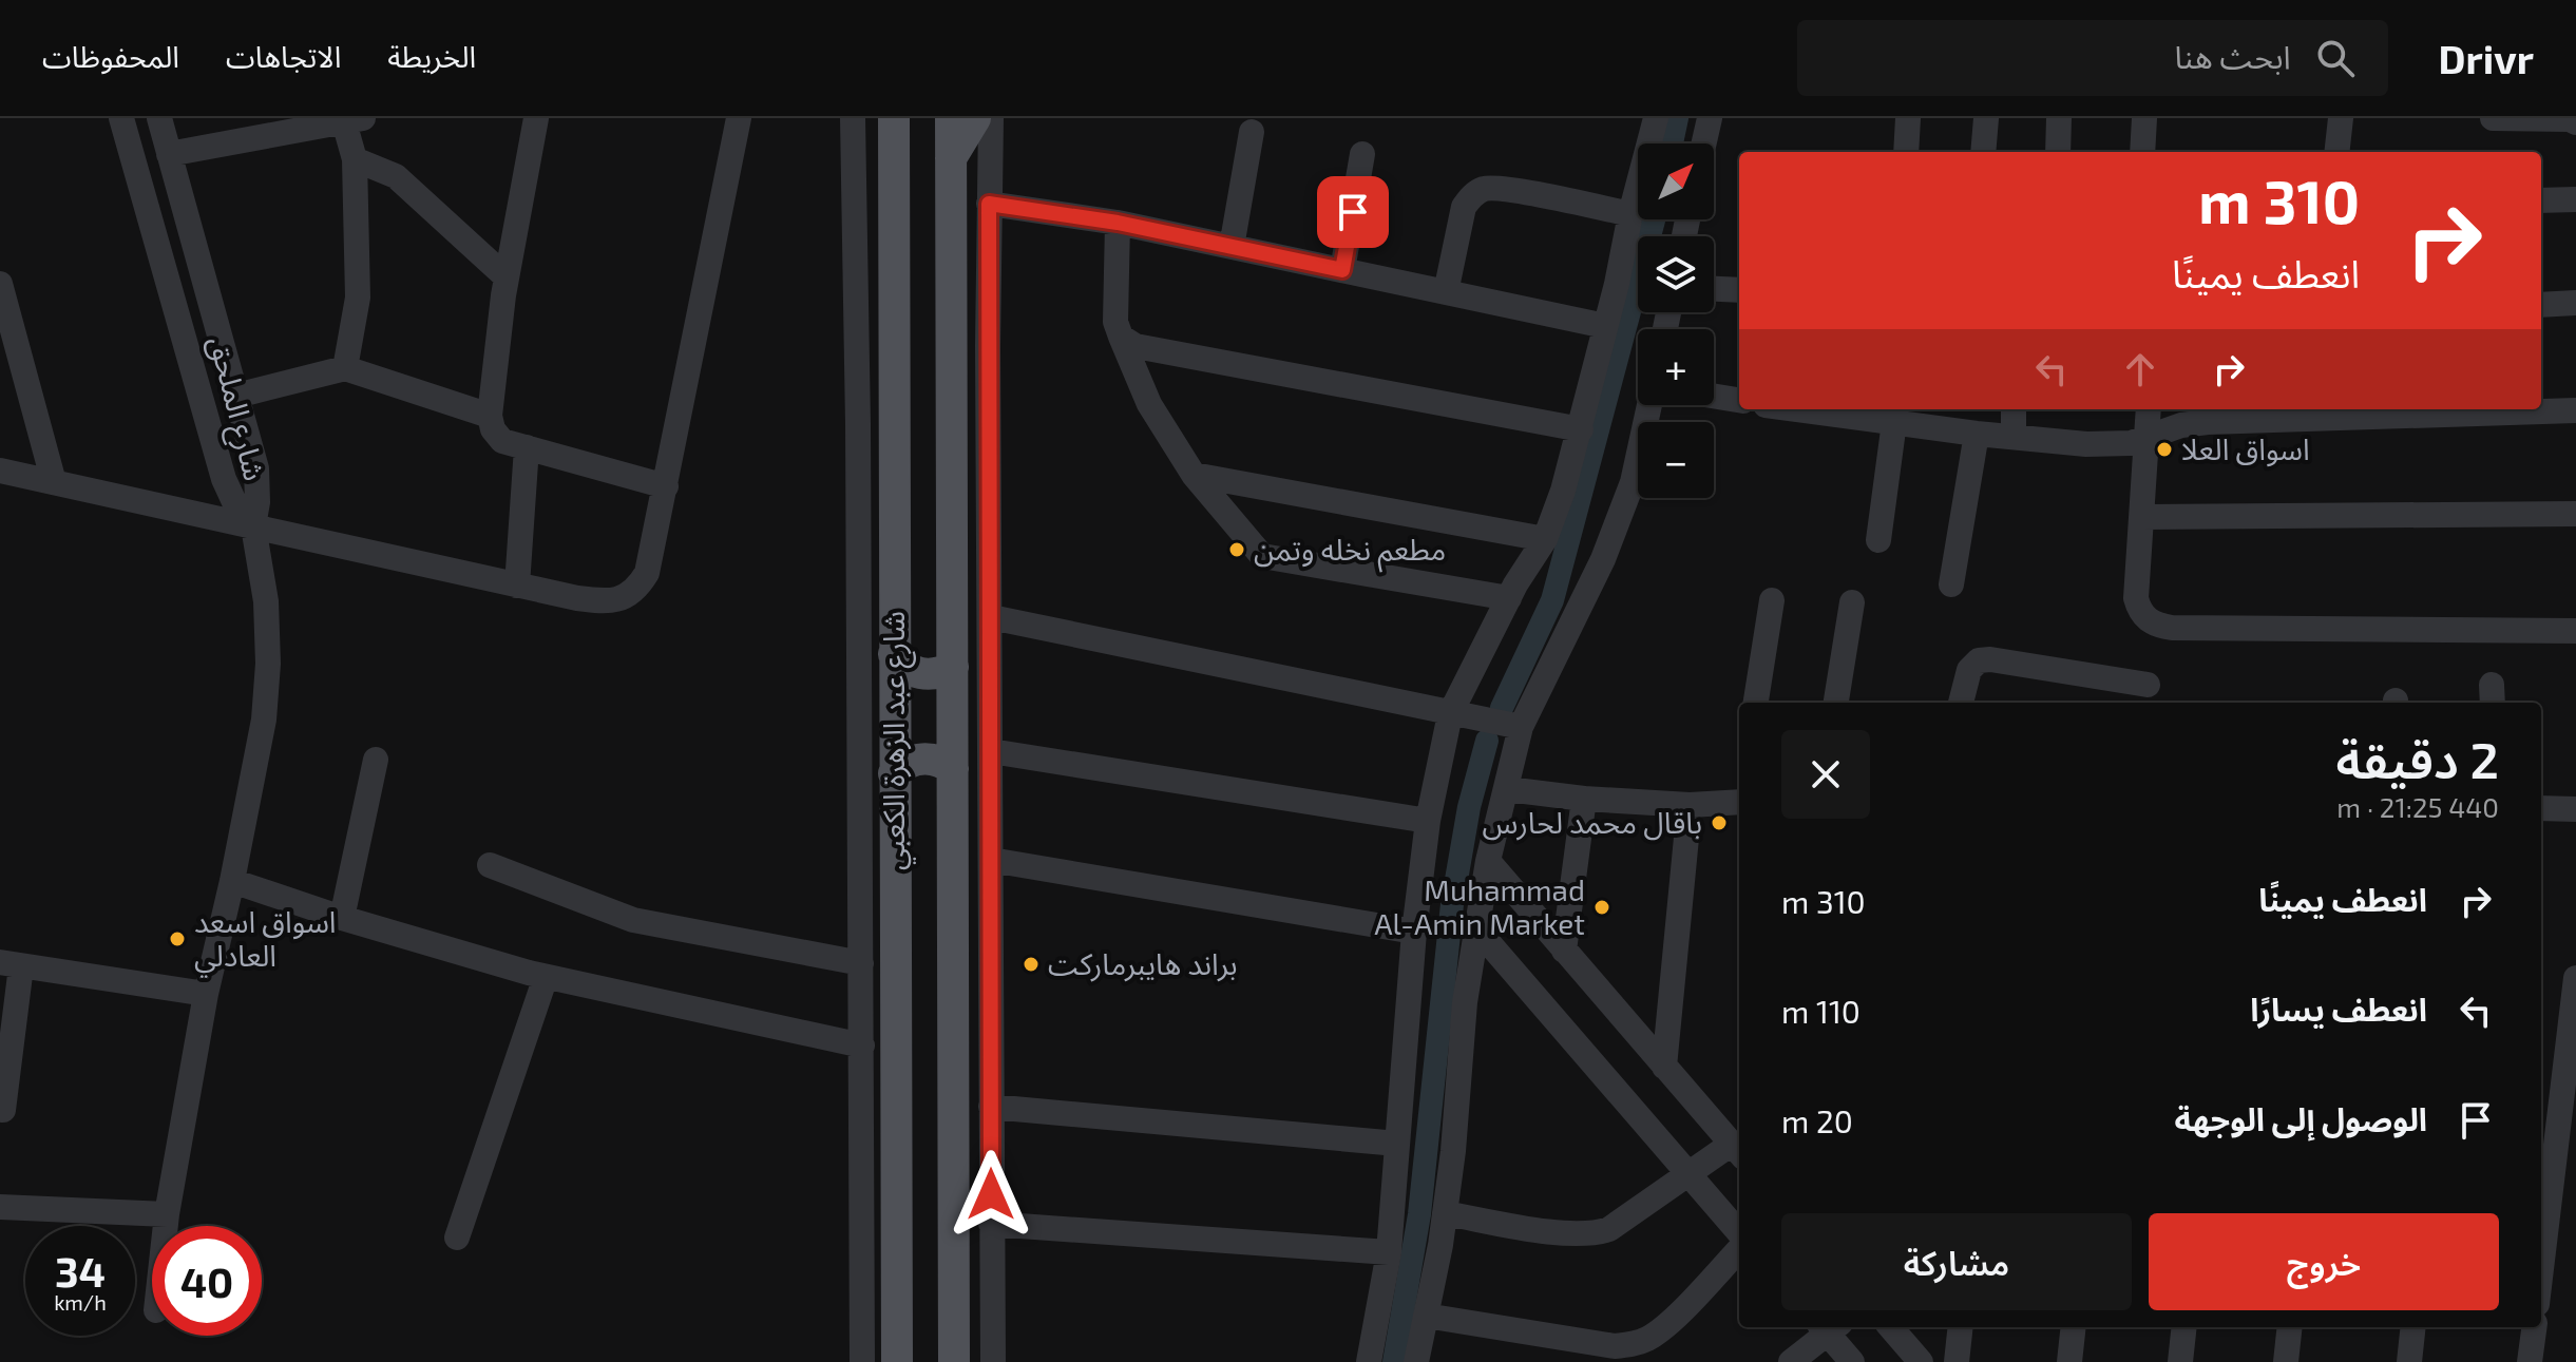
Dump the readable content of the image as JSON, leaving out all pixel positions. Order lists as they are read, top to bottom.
{
  "streets": {
    "main road": ["شارع عبد الزهرة الكعبي"],
    "street": ["شارع الملحق"]
  },
  "places": [
    "اسواق العلا",
    "مطعم نخله وتمن",
    "باقال محمد لحارس",
    "Muhammad Al-Amin Market",
    "اسواق اسعد العادلي",
    "براند هايبرماركت"
  ],
  "north": "top right",
  "page": {
    "header": "Drivr",
    "search": "ابحث هنا",
    "nav": ["الخريطة", "الاتجاهات", "المحفوظات"],
    "map_buttons": ["+", "−"],
    "turn": ["310 m", "انعطف يمينًا"],
    "heading": ["2 دقيقة", "440 m · 21:25"],
    "list": [
      {
        "name": "انعطف يمينًا",
        "value": "310 m"
      },
      {
        "name": "انعطف يسارًا",
        "value": "110 m"
      },
      {
        "name": "الوصول إلى الوجهة",
        "value": "20 m"
      }
    ],
    "buttons": ["خروج", "مشاركة"],
    "speed": "34 km/h",
    "limit": "40"
  }
}
